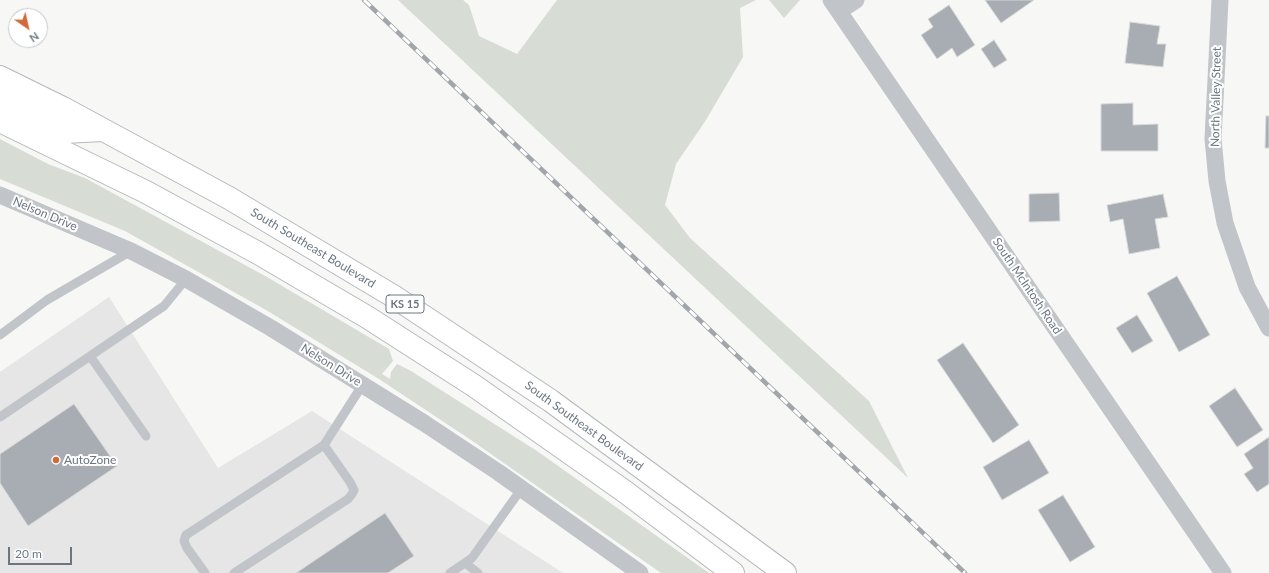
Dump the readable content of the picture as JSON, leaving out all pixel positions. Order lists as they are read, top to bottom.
{
  "streets": {
    "main road": ["South Southeast Boulevard", "KS 15"],
    "street": ["North Valley Street", "Nelson Drive", "South McIntosh Road"]
  },
  "places": ["AutoZone"],
  "scale_bar": "20 m",
  "north": "bottom right"
}
